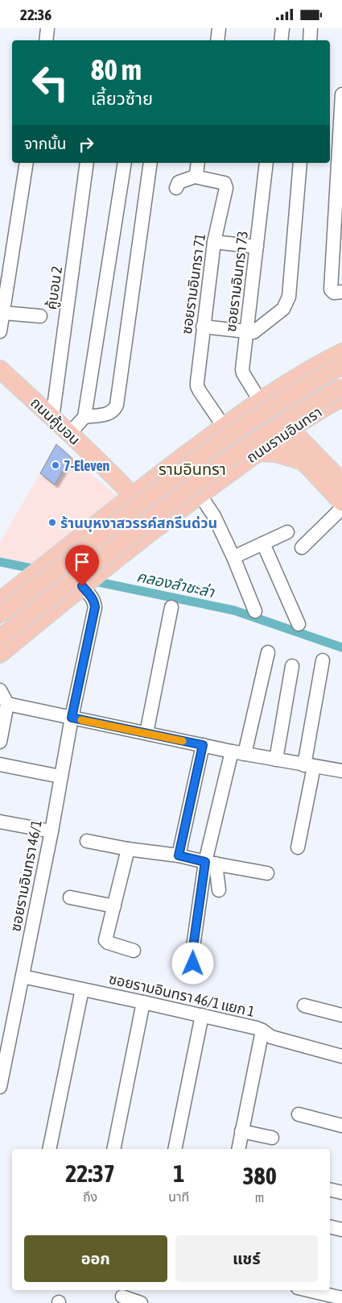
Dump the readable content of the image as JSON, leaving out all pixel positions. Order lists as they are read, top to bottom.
{
  "streets": {
    "main road": ["ถนนคู้บอน", "ถนนรามอินทรา"],
    "street": [
      "ซอยรามอินทรา 73",
      "ซอยรามอินทรา 71",
      "คู้บอน 2",
      "ซอยรามอินทรา 46/1",
      "ซอยรามอินทรา 46/1 แยก 1"
    ]
  },
  "crossings": [
    ["คู้บอน 2", "ถนนคู้บอน"],
    ["ถนนคู้บอน", "ถนนรามอินทรา"],
    ["ถนนรามอินทรา", "ซอยรามอินทรา 46/1"],
    ["ซอยรามอินทรา 46/1", "ซอยรามอินทรา 46/1 แยก 1"]
  ],
  "districts": ["รามอินทรา"],
  "water": ["คลองลำชะล่า"],
  "places": ["7-Eleven", "ร้านบุหงาสวรรค์สกรีนด่วน"],
  "page": {
    "status": "22:36",
    "turn": ["80 m", "เลี้ยวซ้าย"],
    "then": "จากนั้น",
    "eta": [
      "22:37",
      "ถึง",
      "1",
      "นาที",
      "380",
      "m"
    ],
    "buttons": ["ออก", "แชร์"]
  }
}
